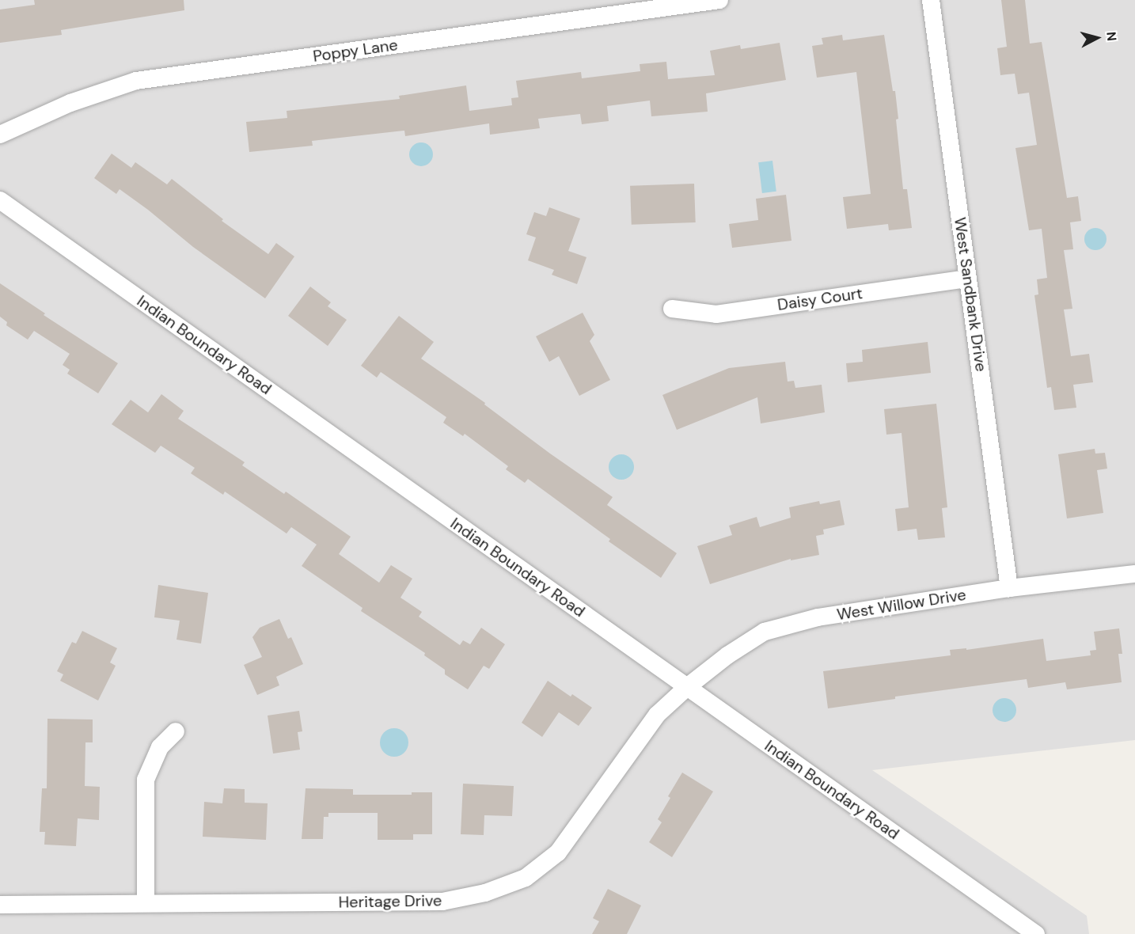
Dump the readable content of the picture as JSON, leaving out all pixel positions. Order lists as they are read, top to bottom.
{
  "streets": {
    "street": [
      "Poppy Lane",
      "West Sandbank Drive",
      "Daisy Court",
      "Indian Boundary Road",
      "West Willow Drive",
      "Heritage Drive"
    ]
  },
  "crossings": [
    ["West Sandbank Drive", "Daisy Court"],
    ["West Sandbank Drive", "West Willow Drive"],
    ["Indian Boundary Road", "West Willow Drive"],
    ["Indian Boundary Road", "Heritage Drive"],
    ["West Willow Drive", "Heritage Drive"]
  ],
  "north": "right"
}
